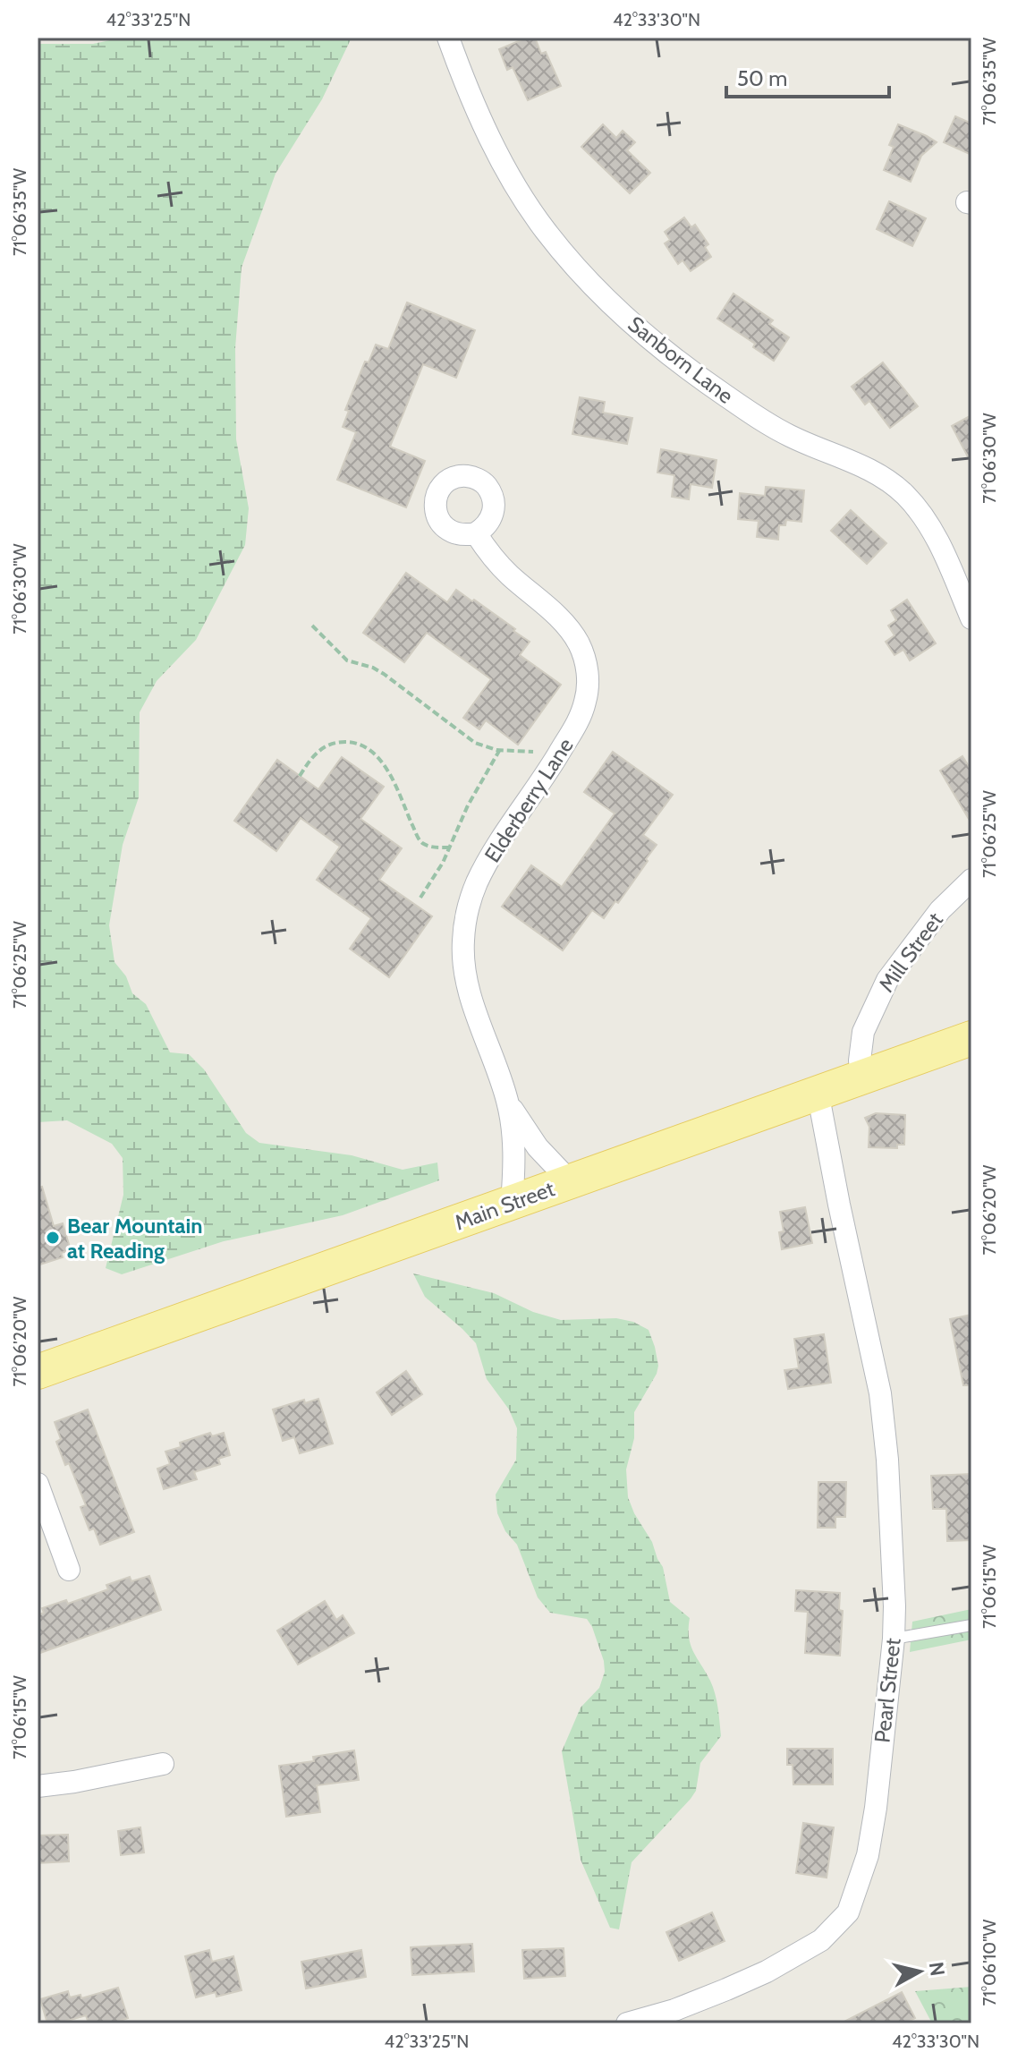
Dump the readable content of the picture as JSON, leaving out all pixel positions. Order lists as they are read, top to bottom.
{
  "streets": {
    "main road": ["Main Street"],
    "street": [
      "Sanborn Lane",
      "Elderberry Lane",
      "Mill Street",
      "Pearl Street"
    ]
  },
  "crossings": [
    ["Elderberry Lane", "Main Street"],
    ["Mill Street", "Main Street"],
    ["Main Street", "Pearl Street"]
  ],
  "places": ["Bear Mountain at Reading"],
  "scale_bar": "50 m",
  "north": "right",
  "coordinates": [
    "42°33'25\"N",
    "42°33'30\"N",
    "71°06'35\"W",
    "71°06'30\"W",
    "71°06'25\"W",
    "71°06'20\"W",
    "71°06'15\"W",
    "71°06'10\"W"
  ]
}
